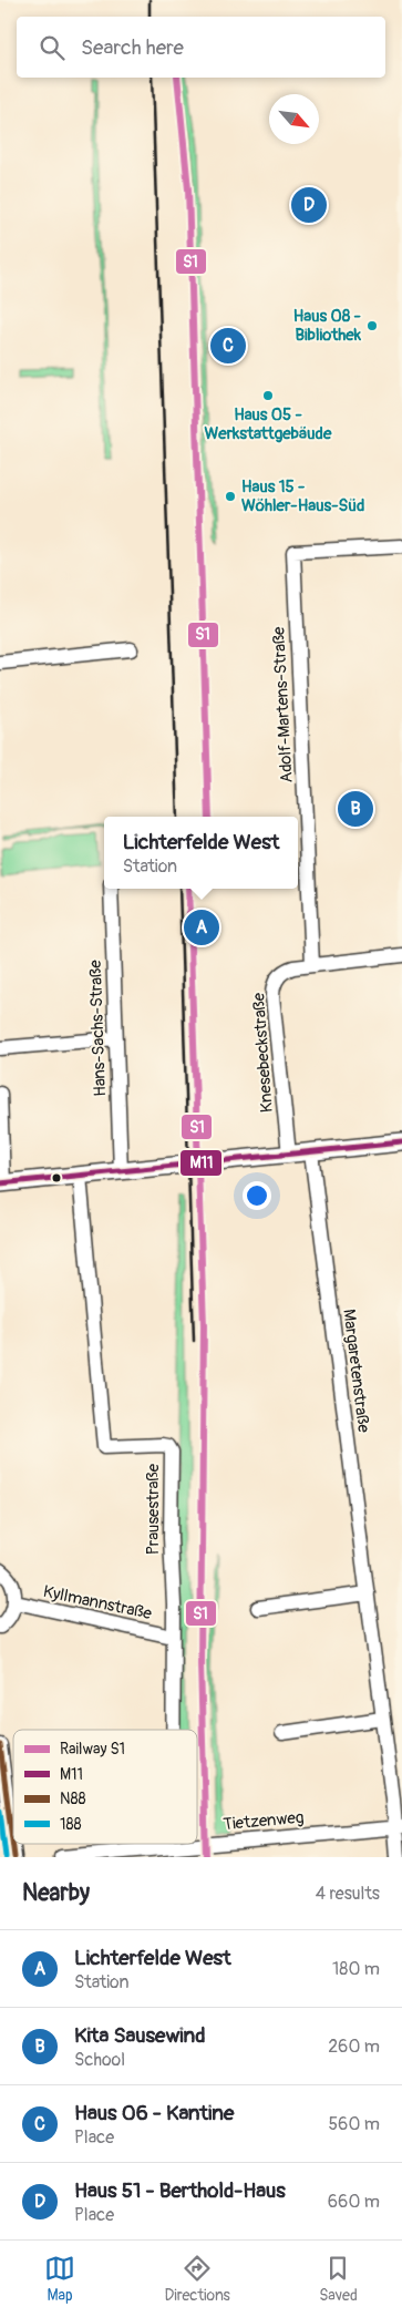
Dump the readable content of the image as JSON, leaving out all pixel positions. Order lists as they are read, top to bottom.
{
  "streets": {
    "street": [
      "Adolf-Martens-Straße",
      "Hans-Sachs-Straße",
      "Knesebeckstraße",
      "Margaretenstraße",
      "Prausestraße",
      "Kyllmannstraße",
      "Tietzenweg"
    ]
  },
  "crossings": [
    ["Adolf-Martens-Straße", "Knesebeckstraße"],
    ["Margaretenstraße", "Tietzenweg"],
    ["Prausestraße", "Kyllmannstraße"]
  ],
  "places": ["Haus 08 - Bibliothek", "Haus 05 - Werkstattgebäude", "Haus 15 - Wöhler-Haus-Süd"],
  "lines": [
    "rail line S1",
    "transit line M11",
    "transit line N88",
    "transit line 188"
  ],
  "legend": [
    "Railway S1",
    "M11",
    "N88",
    "188"
  ],
  "north": "bottom right",
  "page": {
    "search": "Search here",
    "pins": [
      "D",
      "C",
      "B",
      "A"
    ],
    "popup": ["Lichterfelde West", "Station"],
    "heading": ["Nearby", "4 results"],
    "list": [
      {
        "mark": "A",
        "name": "Lichterfelde West",
        "note": "Station",
        "value": "180 m"
      },
      {
        "mark": "B",
        "name": "Kita Sausewind",
        "note": "School",
        "value": "260 m"
      },
      {
        "mark": "C",
        "name": "Haus 06 - Kantine",
        "note": "Place",
        "value": "560 m"
      },
      {
        "mark": "D",
        "name": "Haus 51 - Berthold-Haus",
        "note": "Place",
        "value": "660 m"
      }
    ],
    "nav": ["Map", "Directions", "Saved"]
  }
}
